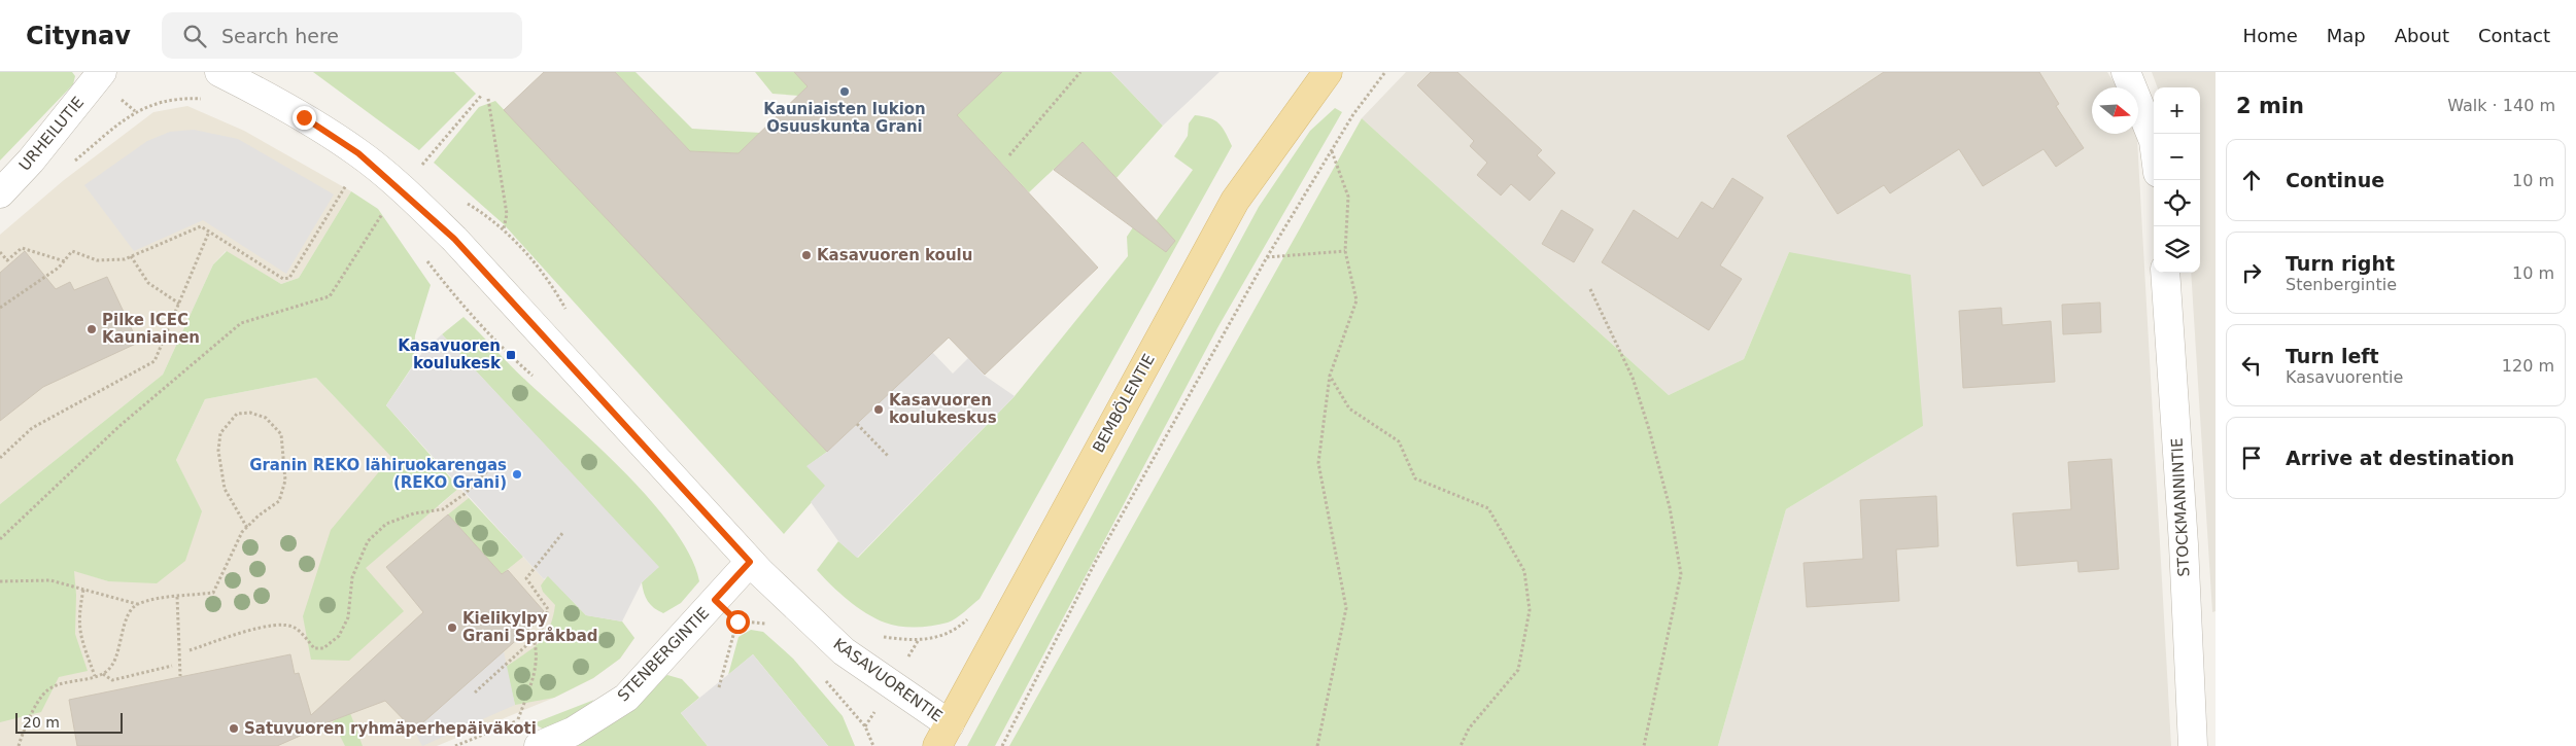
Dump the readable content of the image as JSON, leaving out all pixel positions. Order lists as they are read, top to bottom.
{
  "streets": {
    "main road": ["BEMBÖLENTIE"],
    "street": [
      "URHEILUTIE",
      "STOCKMANNINTIE",
      "STENBERGINTIE",
      "KASAVUORENTIE"
    ]
  },
  "crossings": [
    ["BEMBÖLENTIE", "KASAVUORENTIE"],
    ["STENBERGINTIE", "KASAVUORENTIE"]
  ],
  "places": {
    "other": [
      "Kauniaisten lukion Osuuskunta Grani",
      "Kasavuoren koulu",
      "Pilke ICEC Kauniainen",
      "Kasavuoren koulukeskus",
      "Granin REKO lähiruokarengas (REKO Grani)",
      "Kielikylpy Grani Språkbad",
      "Satuvuoren ryhmäperhepäiväkoti"
    ],
    "transit": ["Kasavuoren koulukesk"]
  },
  "scale_bar": "20 m",
  "north": "right",
  "page": {
    "header": "Citynav",
    "search": "Search here",
    "nav": [
      "Home",
      "Map",
      "About",
      "Contact"
    ],
    "heading": ["2 min", "Walk · 140 m"],
    "map_buttons": ["+", "−"],
    "list": [
      ["Continue", "10 m"],
      ["Turn right", "Stenbergintie", "10 m"],
      ["Turn left", "Kasavuorentie", "120 m"],
      "Arrive at destination"
    ],
    "scale": "20 m"
  }
}
